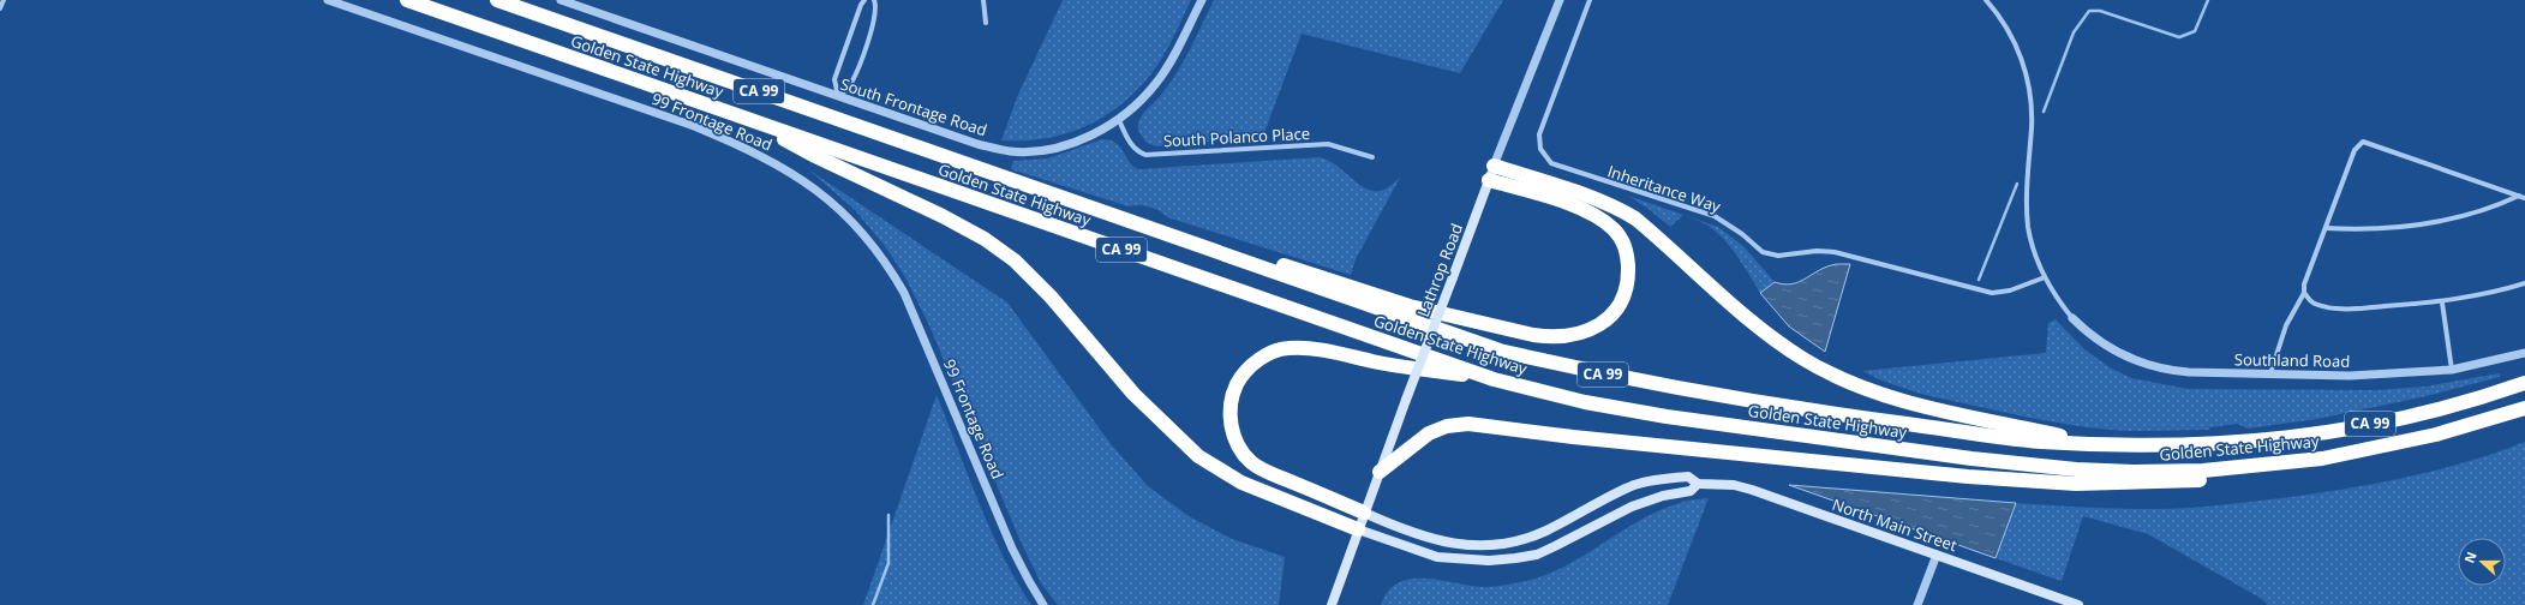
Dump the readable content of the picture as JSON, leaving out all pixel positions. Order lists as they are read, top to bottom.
{
  "streets": {
    "highway": ["Golden State Highway", "CA 99"],
    "main road": ["Lathrop Road", "North Main Street"],
    "street": [
      "South Frontage Road",
      "99 Frontage Road",
      "South Polanco Place",
      "Inheritance Way",
      "Southland Road"
    ]
  },
  "crossings": [
    ["South Frontage Road", "South Polanco Place"],
    ["Lathrop Road", "North Main Street"]
  ],
  "north": "left"
}
